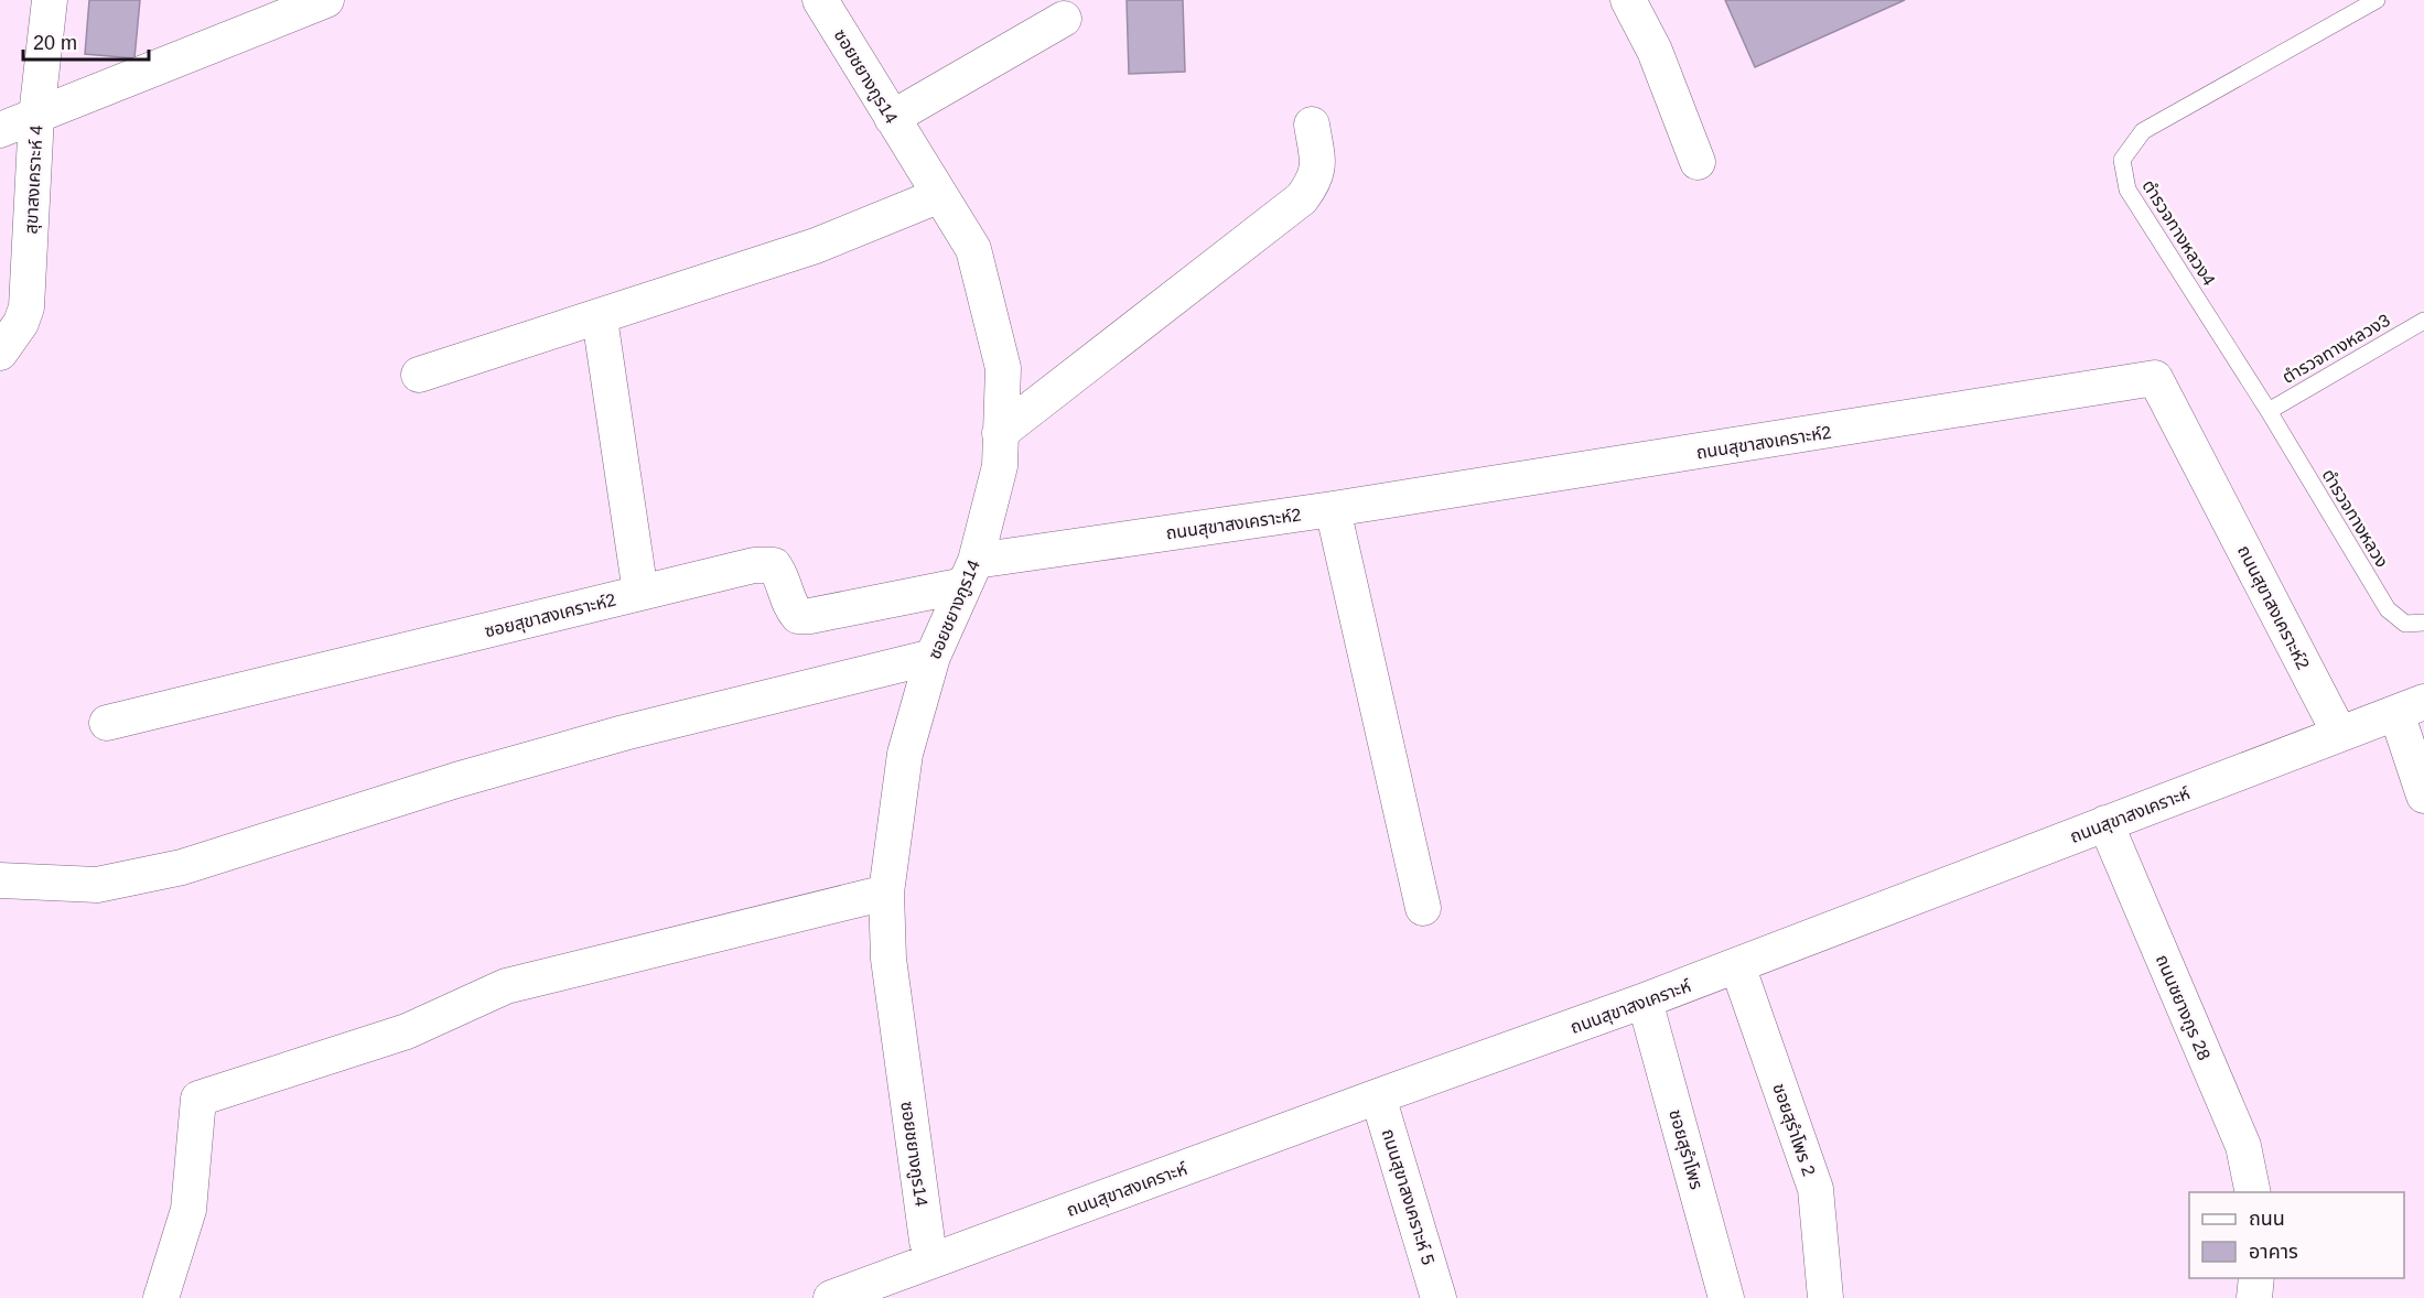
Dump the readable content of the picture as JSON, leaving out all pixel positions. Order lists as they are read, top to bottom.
{
  "streets": {
    "street": [
      "ซอยชยางกูร14",
      "สุขาสงเคราะห์ 4",
      "ถนนสุขาสงเคราะห์2",
      "ซอยสุขาสงเคราะห์2",
      "ถนนสุขาสงเคราะห์",
      "ถนนชยางกูร 28",
      "ชอยสุรำโพร 2",
      "ชอยสุรำโพร",
      "ถนนสุขาสงเคราะห์ 5"
    ],
    "lane": ["ตำรวจทางหลวง4", "ตำรวจทางหลวง3", "ตำรวจทางหลวง"]
  },
  "crossings": [
    ["ซอยชยางกูร14", "ถนนสุขาสงเคราะห์2"],
    ["ซอยชยางกูร14", "ซอยสุขาสงเคราะห์2"],
    ["ซอยชยางกูร14", "ถนนสุขาสงเคราะห์"],
    ["ตำรวจทางหลวง4", "ตำรวจทางหลวง3"],
    ["ตำรวจทางหลวง4", "ตำรวจทางหลวง"],
    ["ตำรวจทางหลวง3", "ตำรวจทางหลวง"],
    ["ถนนสุขาสงเคราะห์2", "ซอยสุขาสงเคราะห์2"],
    ["ถนนสุขาสงเคราะห์2", "ถนนสุขาสงเคราะห์"],
    ["ถนนสุขาสงเคราะห์", "ถนนชยางกูร 28"],
    ["ถนนสุขาสงเคราะห์", "ชอยสุรำโพร 2"],
    ["ถนนสุขาสงเคราะห์", "ชอยสุรำโพร"],
    ["ถนนสุขาสงเคราะห์", "ถนนสุขาสงเคราะห์ 5"]
  ],
  "legend": ["ถนน", "อาคาร"],
  "scale_bar": "20 m"
}
